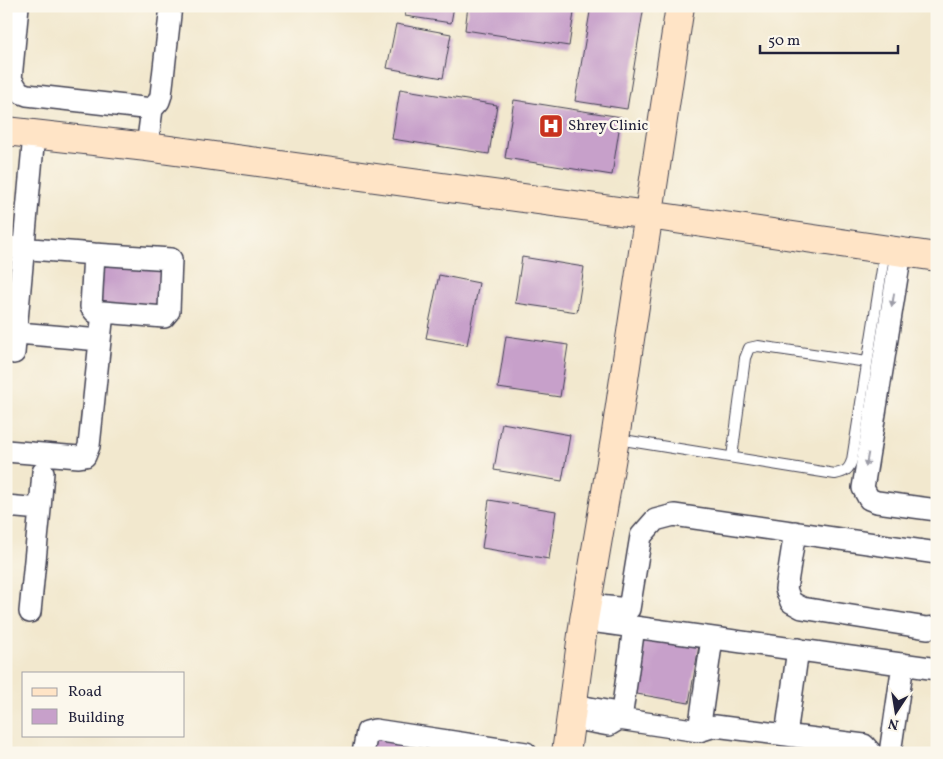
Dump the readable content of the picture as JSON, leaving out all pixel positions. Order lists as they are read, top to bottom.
{
  "places": {
    "hospital": ["Shrey Clinic"]
  },
  "legend": ["Road", "Building"],
  "scale_bar": "50 m",
  "north": "bottom"
}
